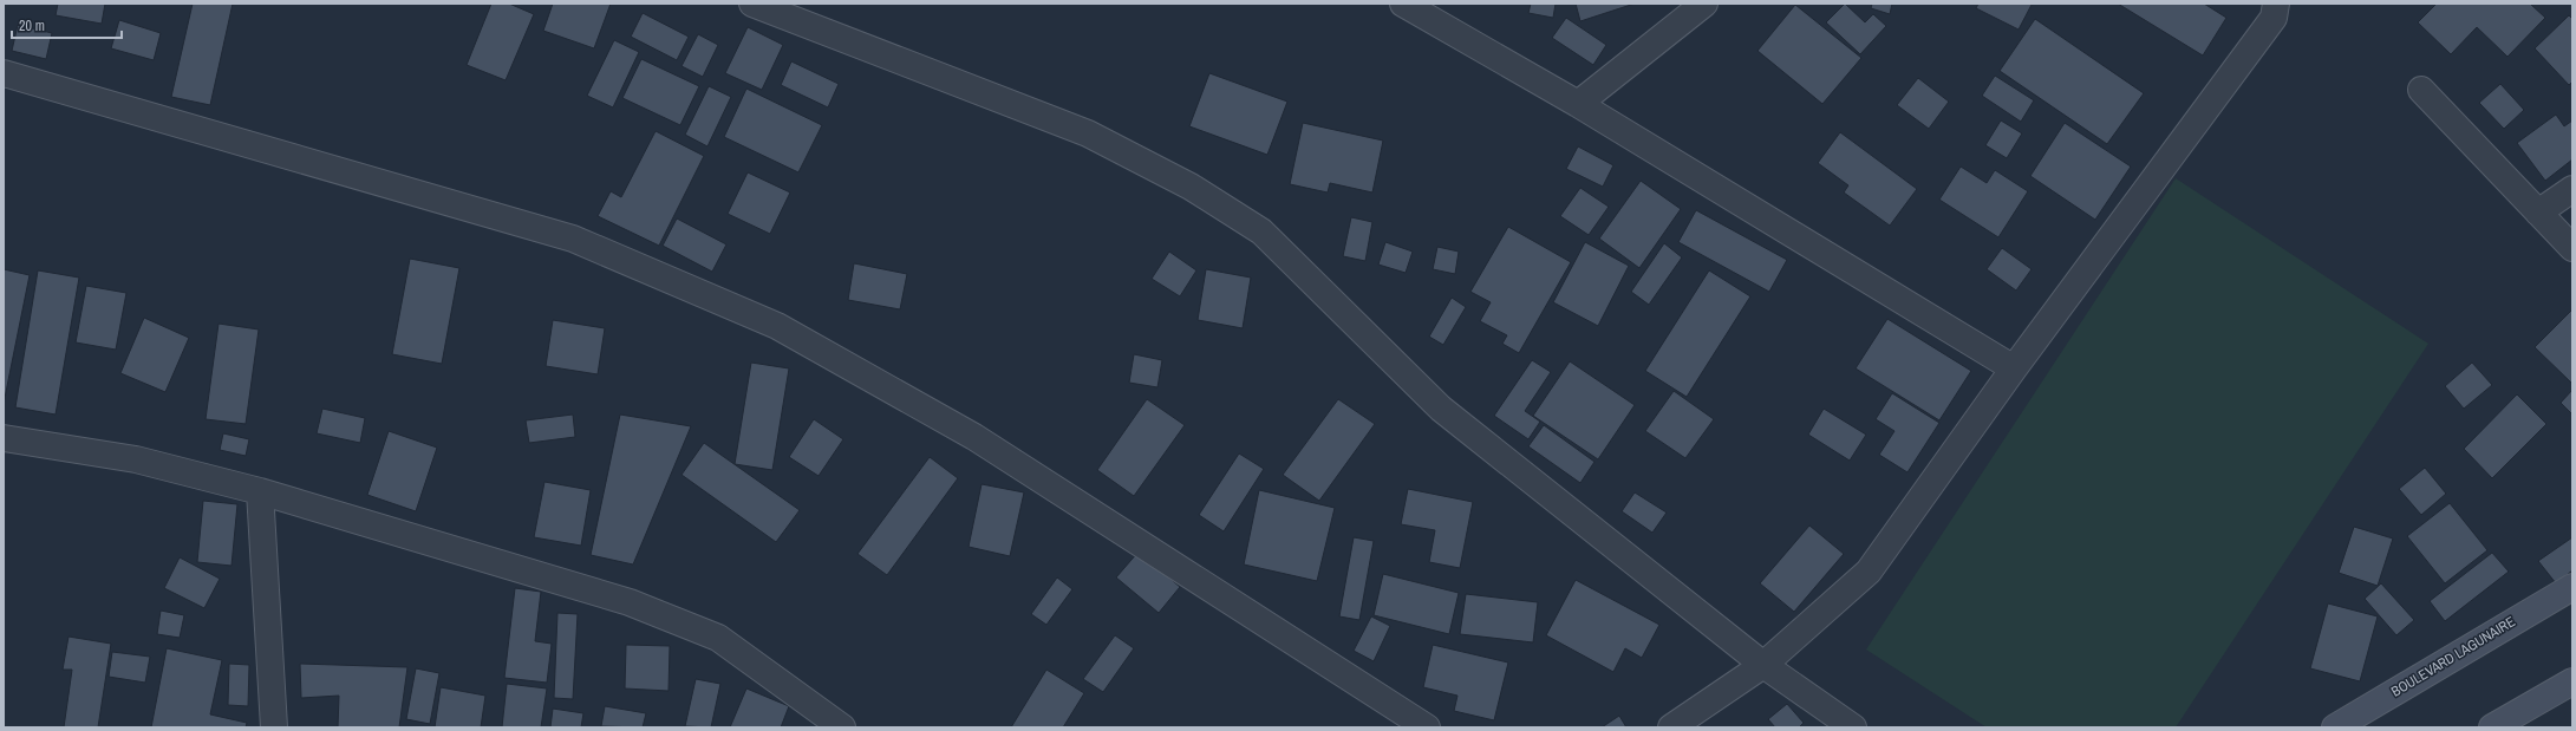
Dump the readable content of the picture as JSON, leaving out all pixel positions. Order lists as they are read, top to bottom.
{
  "streets": {
    "main road": ["BOULEVARD LAGUNAIRE"]
  },
  "scale_bar": "20 m"
}
